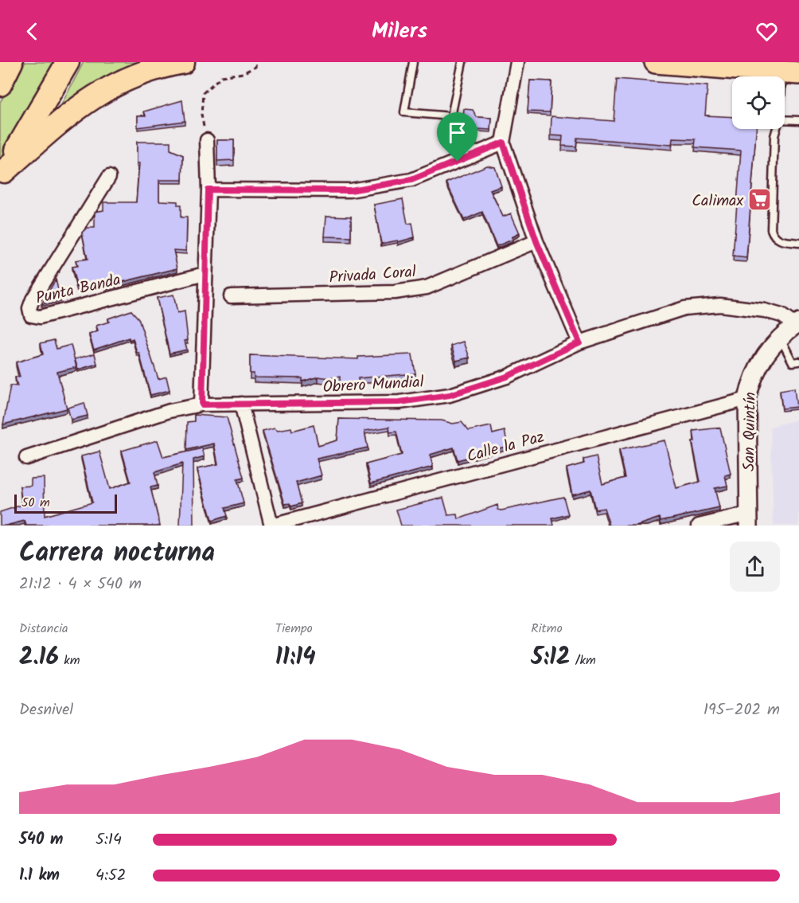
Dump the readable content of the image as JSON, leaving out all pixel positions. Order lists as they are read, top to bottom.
{
  "streets": {
    "street": [
      "Privada Coral",
      "Punta Banda",
      "Obrero Mundial",
      "San Quintín",
      "Calle la Paz"
    ]
  },
  "crossings": [
    ["Obrero Mundial", "San Quintín"],
    ["San Quintín", "Calle la Paz"]
  ],
  "places": {
    "supermarket": ["Calimax"]
  },
  "scale_bar": "50 m",
  "page": {
    "header": "Milers",
    "scale": "50 m",
    "heading": ["Carrera nocturna", "21:12 · 4 × 540 m"],
    "stats": [
      ["Distancia", "2.16 km"],
      ["Tiempo", "11:14"],
      ["Ritmo", "5:12 /km"]
    ],
    "chart": ["Desnivel", "195–202 m"],
    "list": [
      {
        "name": "540 m",
        "note": "5:14"
      },
      {
        "name": "1.1 km",
        "note": "4:52"
      }
    ]
  }
}
